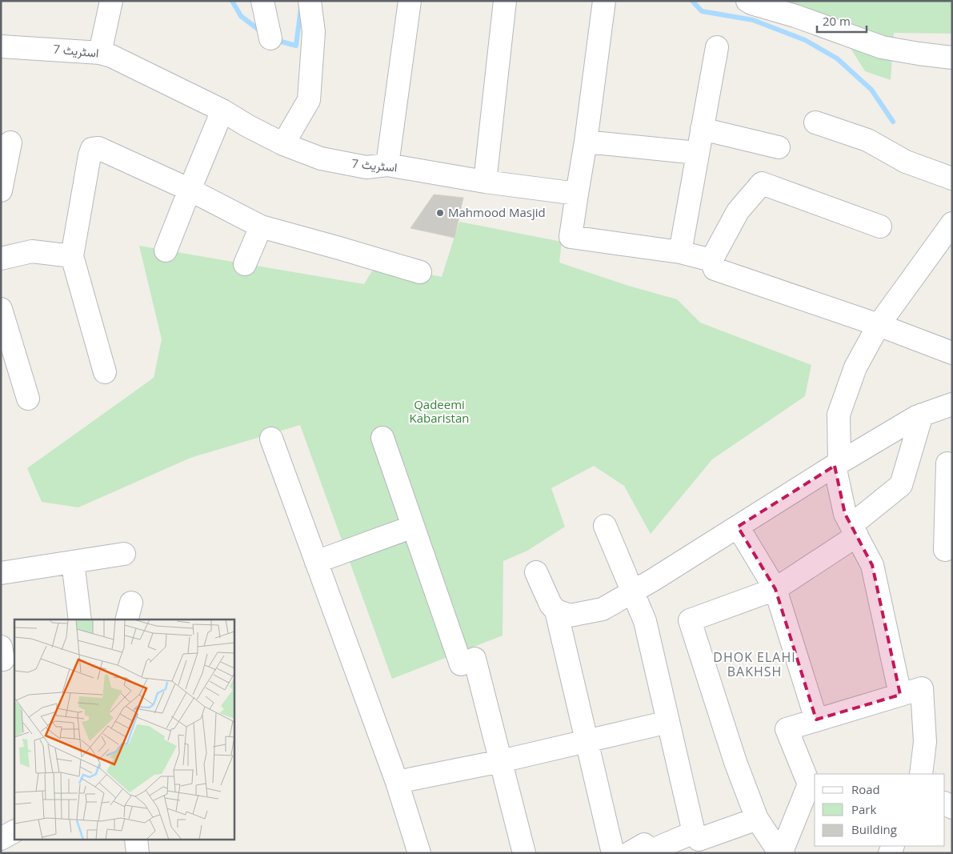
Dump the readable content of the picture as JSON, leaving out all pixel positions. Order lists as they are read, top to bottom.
{
  "streets": {
    "street": ["اسٹریٹ 7"]
  },
  "districts": ["DHOK ELAHI BAKHSH"],
  "parks": ["Qadeemi Kabaristan"],
  "places": ["Mahmood Masjid"],
  "legend": ["Road", "Park", "Building"],
  "scale_bar": "20 m"
}
